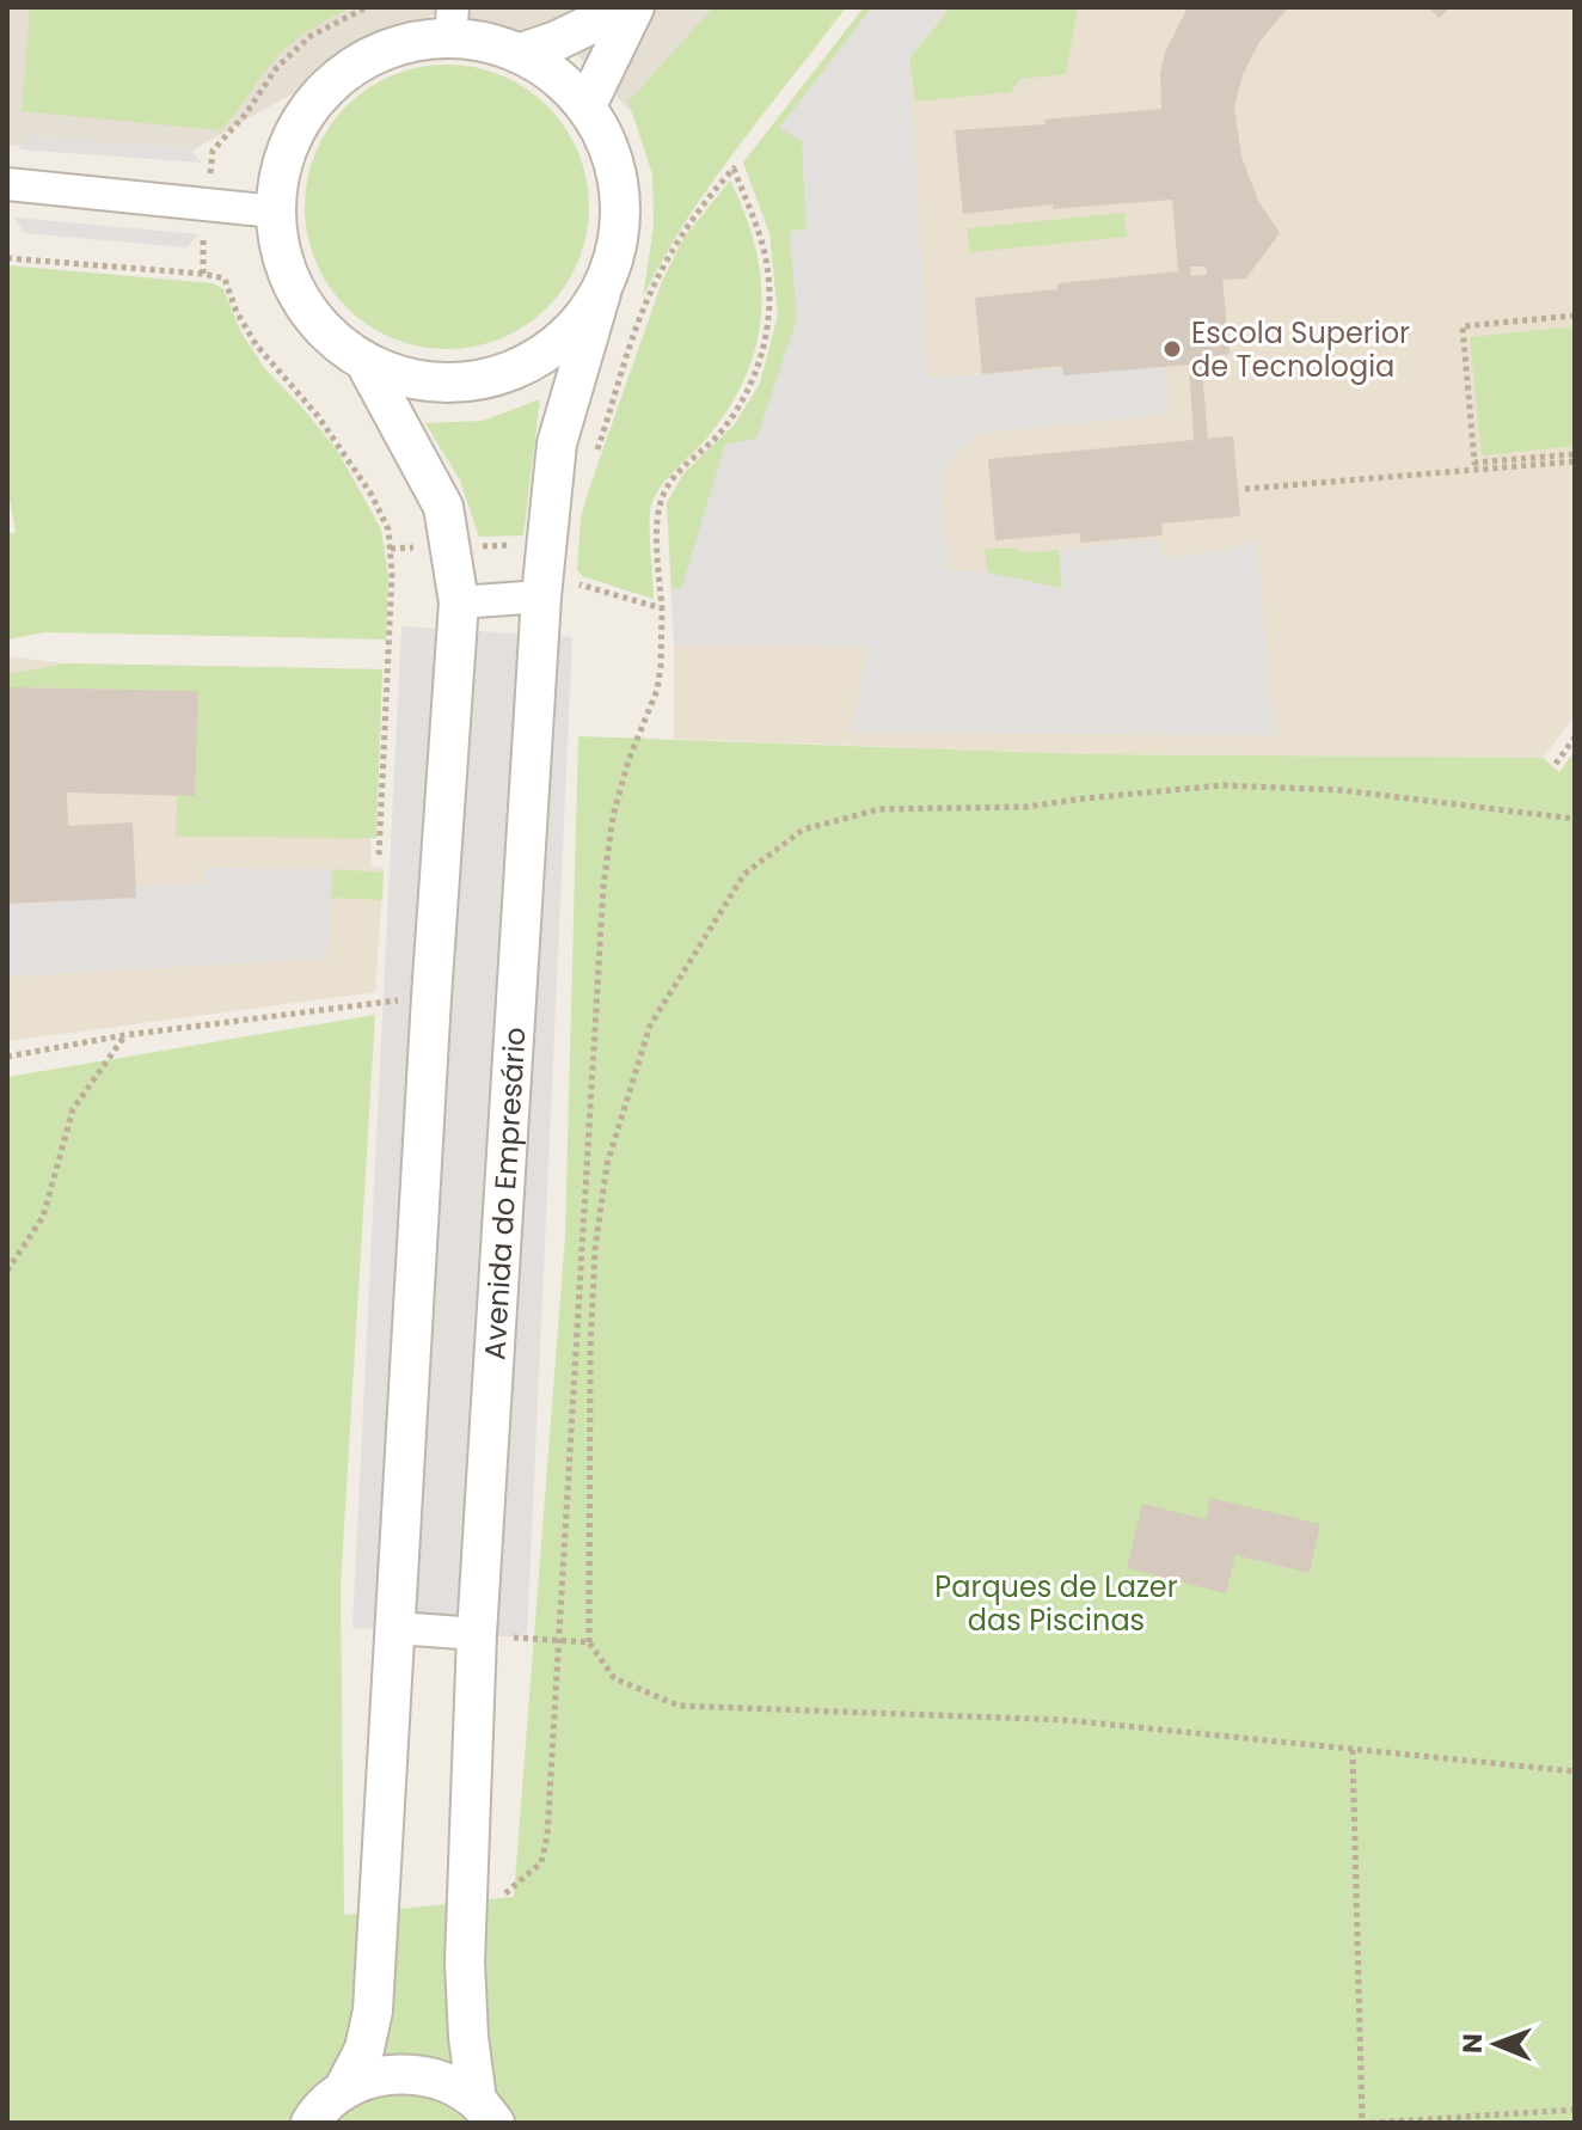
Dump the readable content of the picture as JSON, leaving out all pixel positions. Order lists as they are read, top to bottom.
{
  "streets": {
    "street": ["Avenida do Empresário"]
  },
  "parks": ["Parques de Lazer das Piscinas"],
  "places": ["Escola Superior de Tecnologia"],
  "north": "left"
}
